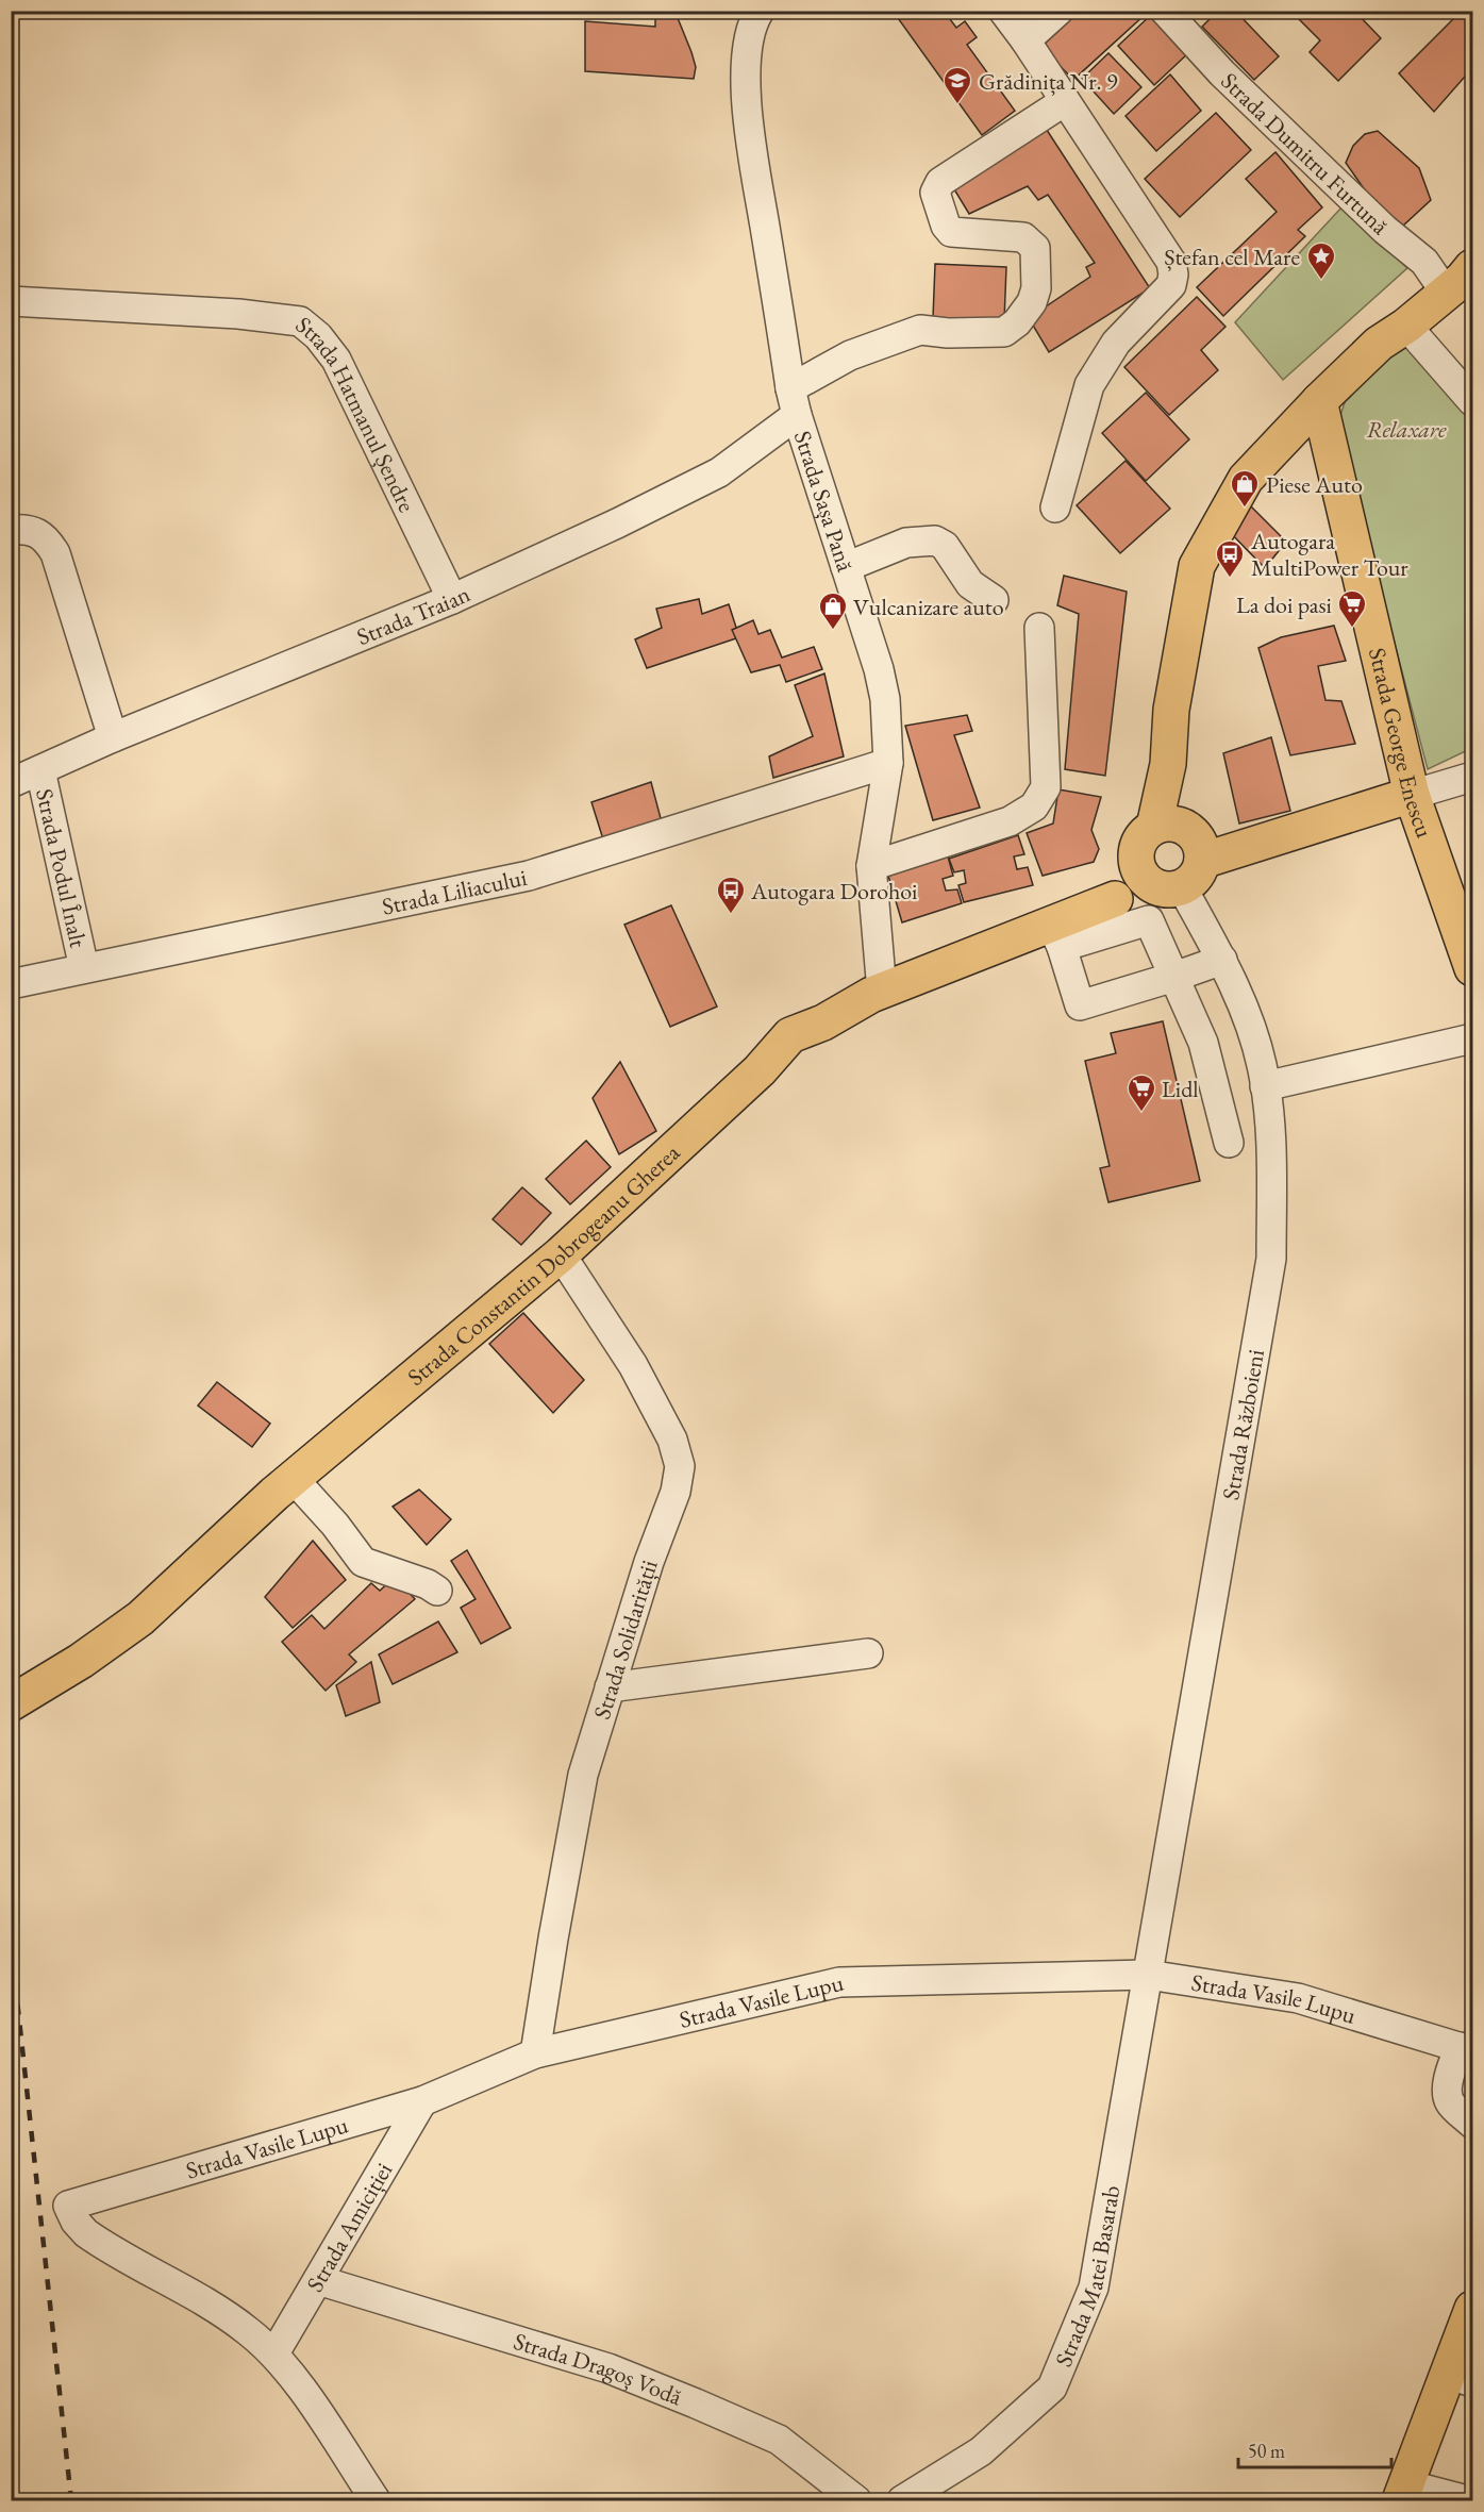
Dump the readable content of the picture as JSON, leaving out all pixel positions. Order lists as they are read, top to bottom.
{
  "streets": {
    "main road": ["Strada George Enescu", "Strada Constantin Dobrogeanu Gherea"],
    "street": [
      "Strada Dumitru Furtună",
      "Strada Hatmanul Șendre",
      "Strada Sașa Pană",
      "Strada Traian",
      "Strada Podul Înalt",
      "Strada Liliacului",
      "Strada Războieni",
      "Strada Solidarității",
      "Strada Vasile Lupu",
      "Strada Amiciției",
      "Strada Matei Basarab",
      "Strada Dragoș Vodă"
    ]
  },
  "crossings": [
    ["Strada Hatmanul Șendre", "Strada Traian"],
    ["Strada Sașa Pană", "Strada Traian"],
    ["Strada Sașa Pană", "Strada Liliacului"],
    ["Strada Sașa Pană", "Strada Constantin Dobrogeanu Gherea"],
    ["Strada Traian", "Strada Podul Înalt"],
    ["Strada George Enescu", "Strada Constantin Dobrogeanu Gherea"],
    ["Strada Podul Înalt", "Strada Liliacului"],
    ["Strada Constantin Dobrogeanu Gherea", "Strada Războieni"],
    ["Strada Constantin Dobrogeanu Gherea", "Strada Solidarității"],
    ["Strada Războieni", "Strada Vasile Lupu"],
    ["Strada Războieni", "Strada Matei Basarab"],
    ["Strada Solidarității", "Strada Vasile Lupu"],
    ["Strada Vasile Lupu", "Strada Amiciției"],
    ["Strada Vasile Lupu", "Strada Matei Basarab"],
    ["Strada Amiciției", "Strada Dragoș Vodă"]
  ],
  "parks": ["Relaxare"],
  "places": {
    "school or university": ["Grădinița Nr. 9"],
    "place": ["Ștefan cel Mare"],
    "shop": ["Piese Auto", "Vulcanizare auto"],
    "bus stop": ["Autogara MultiPower Tour", "Autogara Dorohoi"],
    "supermarket": ["La doi pasi", "Lidl"]
  },
  "scale_bar": "50 m"
}
